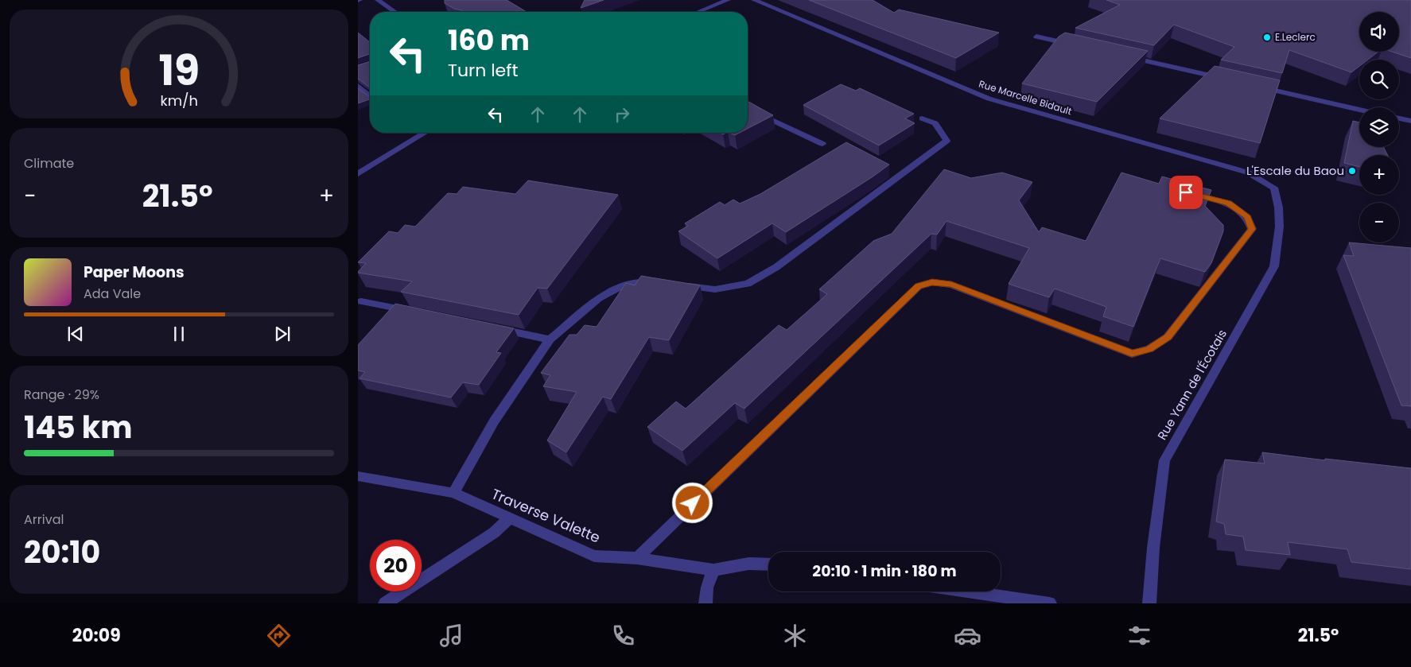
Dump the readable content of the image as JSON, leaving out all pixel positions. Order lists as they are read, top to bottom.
{
  "streets": {
    "street": ["Rue Marcelle Bidault", "Rue Yann de l'Écotais", "Traverse Valette"]
  },
  "crossings": [
    ["Rue Marcelle Bidault", "Rue Yann de l'Écotais"]
  ],
  "places": ["E.Leclerc", "L'Escale du Baou"],
  "page": {
    "map_buttons": ["+", "−"],
    "turn": ["160 m", "Turn left"],
    "tile": [
      "Climate",
      ["Range · 29%", "145 km"],
      ["Arrival", "20:10"]
    ],
    "heat": ["−", "21.5°", "+"],
    "song": ["Paper Moons", "Ada Vale"],
    "limit": "20",
    "trip": "20:10 · 1 min · 180 m",
    "tabs": ["20:09", "21.5°"],
    "gauge": ["19", "km/h"]
  }
}
